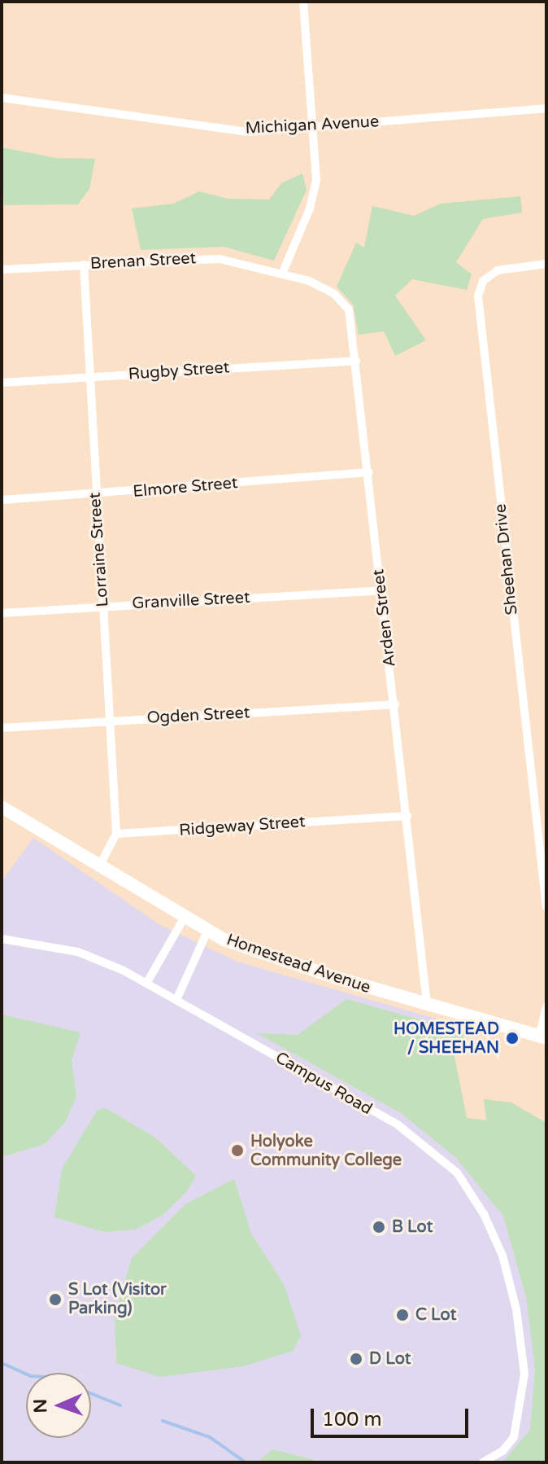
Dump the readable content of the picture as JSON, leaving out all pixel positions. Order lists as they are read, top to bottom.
{
  "streets": {
    "main road": ["Homestead Avenue"],
    "street": [
      "Michigan Avenue",
      "Brenan Street",
      "Rugby Street",
      "Elmore Street",
      "Lorraine Street",
      "Sheehan Drive",
      "Granville Street",
      "Arden Street",
      "Ogden Street",
      "Ridgeway Street",
      "Campus Road"
    ]
  },
  "crossings": [
    ["Brenan Street", "Lorraine Street"],
    ["Brenan Street", "Arden Street"],
    ["Rugby Street", "Lorraine Street"],
    ["Rugby Street", "Arden Street"],
    ["Elmore Street", "Lorraine Street"],
    ["Elmore Street", "Arden Street"],
    ["Lorraine Street", "Granville Street"],
    ["Lorraine Street", "Ogden Street"],
    ["Lorraine Street", "Ridgeway Street"],
    ["Granville Street", "Arden Street"],
    ["Arden Street", "Ogden Street"],
    ["Arden Street", "Ridgeway Street"],
    ["Arden Street", "Homestead Avenue"]
  ],
  "places": [
    "HOMESTEAD / SHEEHAN",
    "Holyoke Community College",
    "B Lot",
    "S Lot (Visitor Parking)",
    "C Lot",
    "D Lot"
  ],
  "scale_bar": "100 m",
  "north": "left"
}
